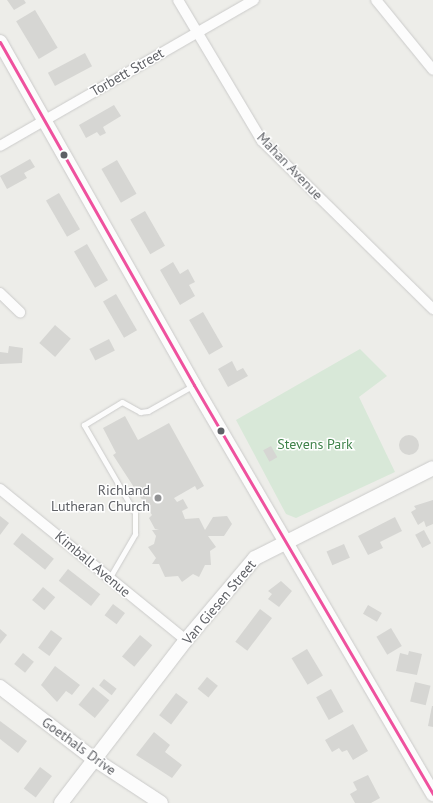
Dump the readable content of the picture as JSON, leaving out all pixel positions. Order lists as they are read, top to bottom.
{
  "streets": {
    "main road": ["Van Giesen Street", "Goethals Drive"],
    "street": ["Torbett Street", "Mahan Avenue", "Kimball Avenue"]
  },
  "crossings": [
    ["Torbett Street", "Mahan Avenue"],
    ["Kimball Avenue", "Van Giesen Street"],
    ["Van Giesen Street", "Goethals Drive"]
  ],
  "parks": ["Stevens Park"],
  "places": ["Richland Lutheran Church"]
}
